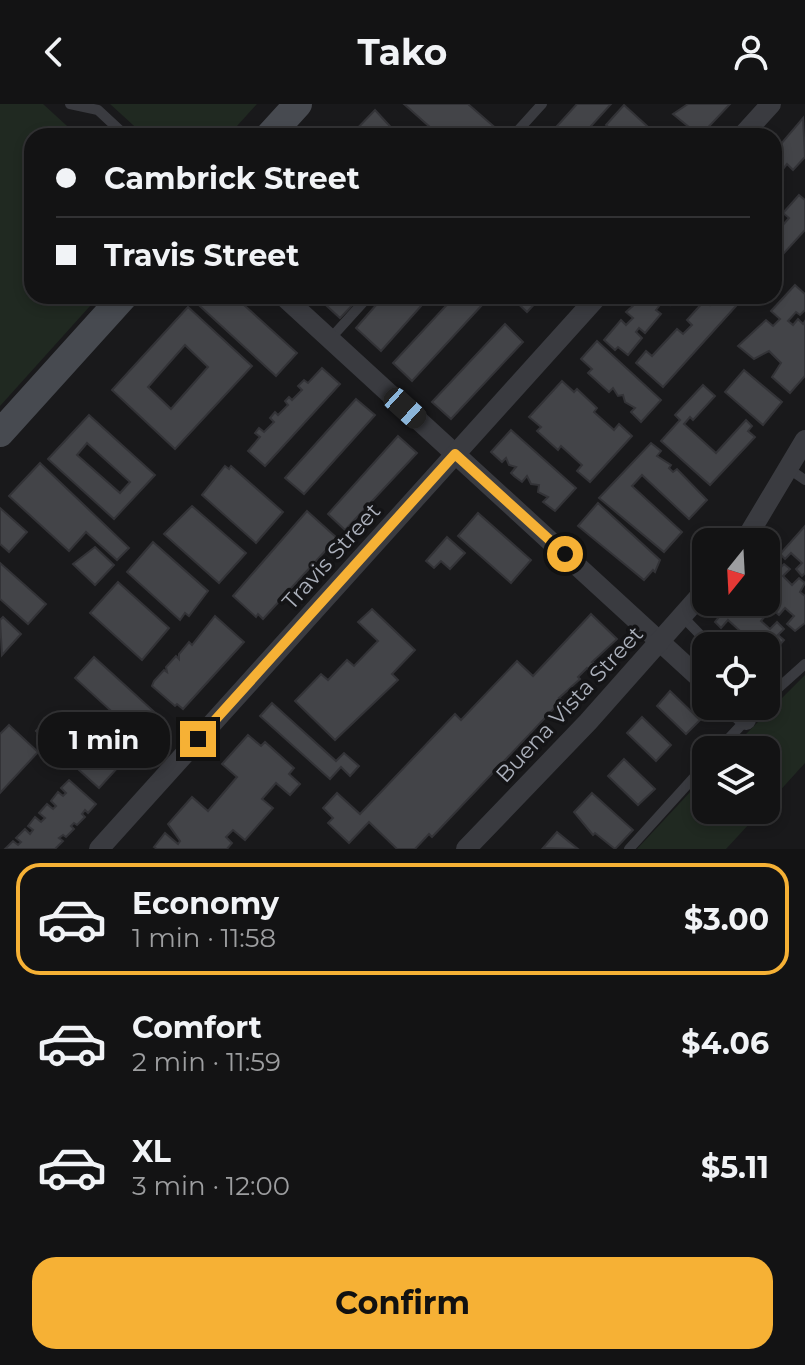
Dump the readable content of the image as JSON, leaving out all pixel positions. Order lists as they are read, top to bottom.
{
  "streets": {
    "street": ["Travis Street", "Buena Vista Street"]
  },
  "north": "bottom",
  "page": {
    "header": "Tako",
    "banner": ["Cambrick Street", "Travis Street"],
    "bubble": "1 min",
    "list": [
      {
        "name": "Economy",
        "note": "1 min · 11:58",
        "value": "$3.00"
      },
      {
        "name": "Comfort",
        "note": "2 min · 11:59",
        "value": "$4.06"
      },
      {
        "name": "XL",
        "note": "3 min · 12:00",
        "value": "$5.11"
      }
    ],
    "buttons": "Confirm"
  }
}
